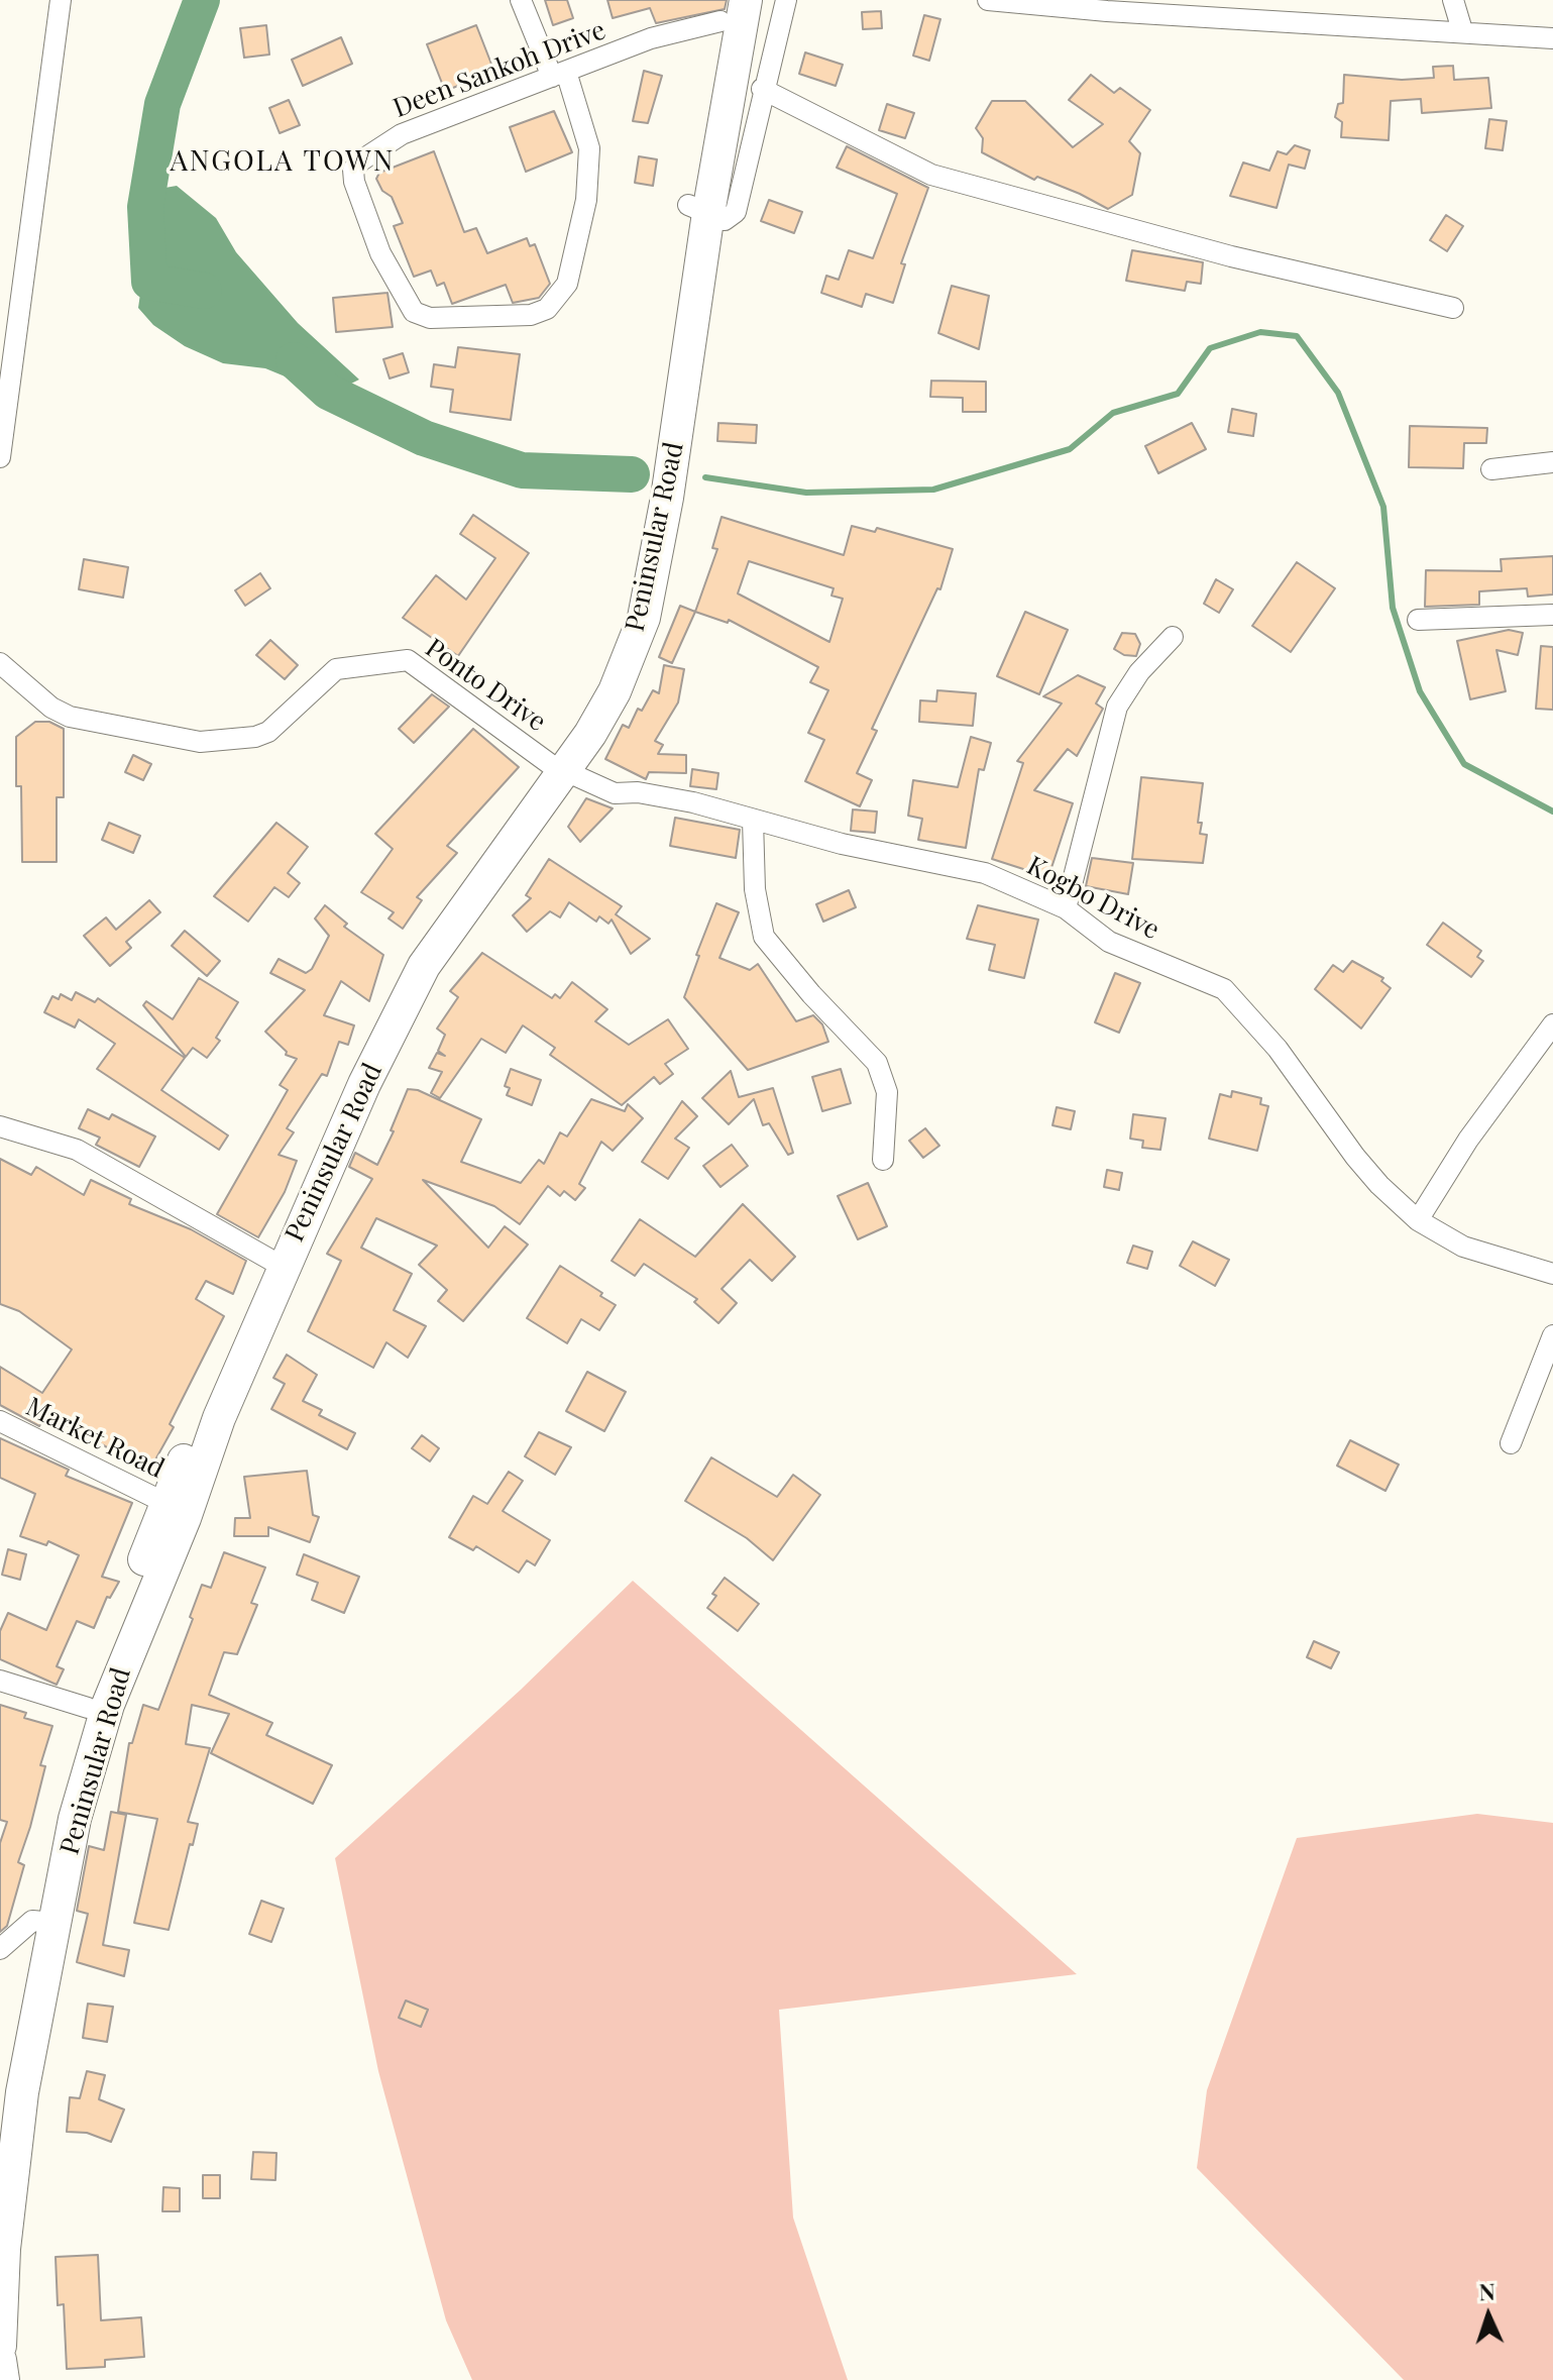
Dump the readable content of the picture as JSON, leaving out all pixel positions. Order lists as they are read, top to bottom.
{
  "streets": {
    "main road": ["Peninsular Road"],
    "street": [
      "Deen Sankoh Drive",
      "Ponto Drive",
      "Kogbo Drive",
      "Market Road"
    ]
  },
  "crossings": [
    ["Deen Sankoh Drive", "Peninsular Road"],
    ["Peninsular Road", "Ponto Drive"],
    ["Peninsular Road", "Kogbo Drive"],
    ["Peninsular Road", "Market Road"],
    ["Ponto Drive", "Kogbo Drive"]
  ],
  "districts": ["ANGOLA TOWN"],
  "north": "top"
}
